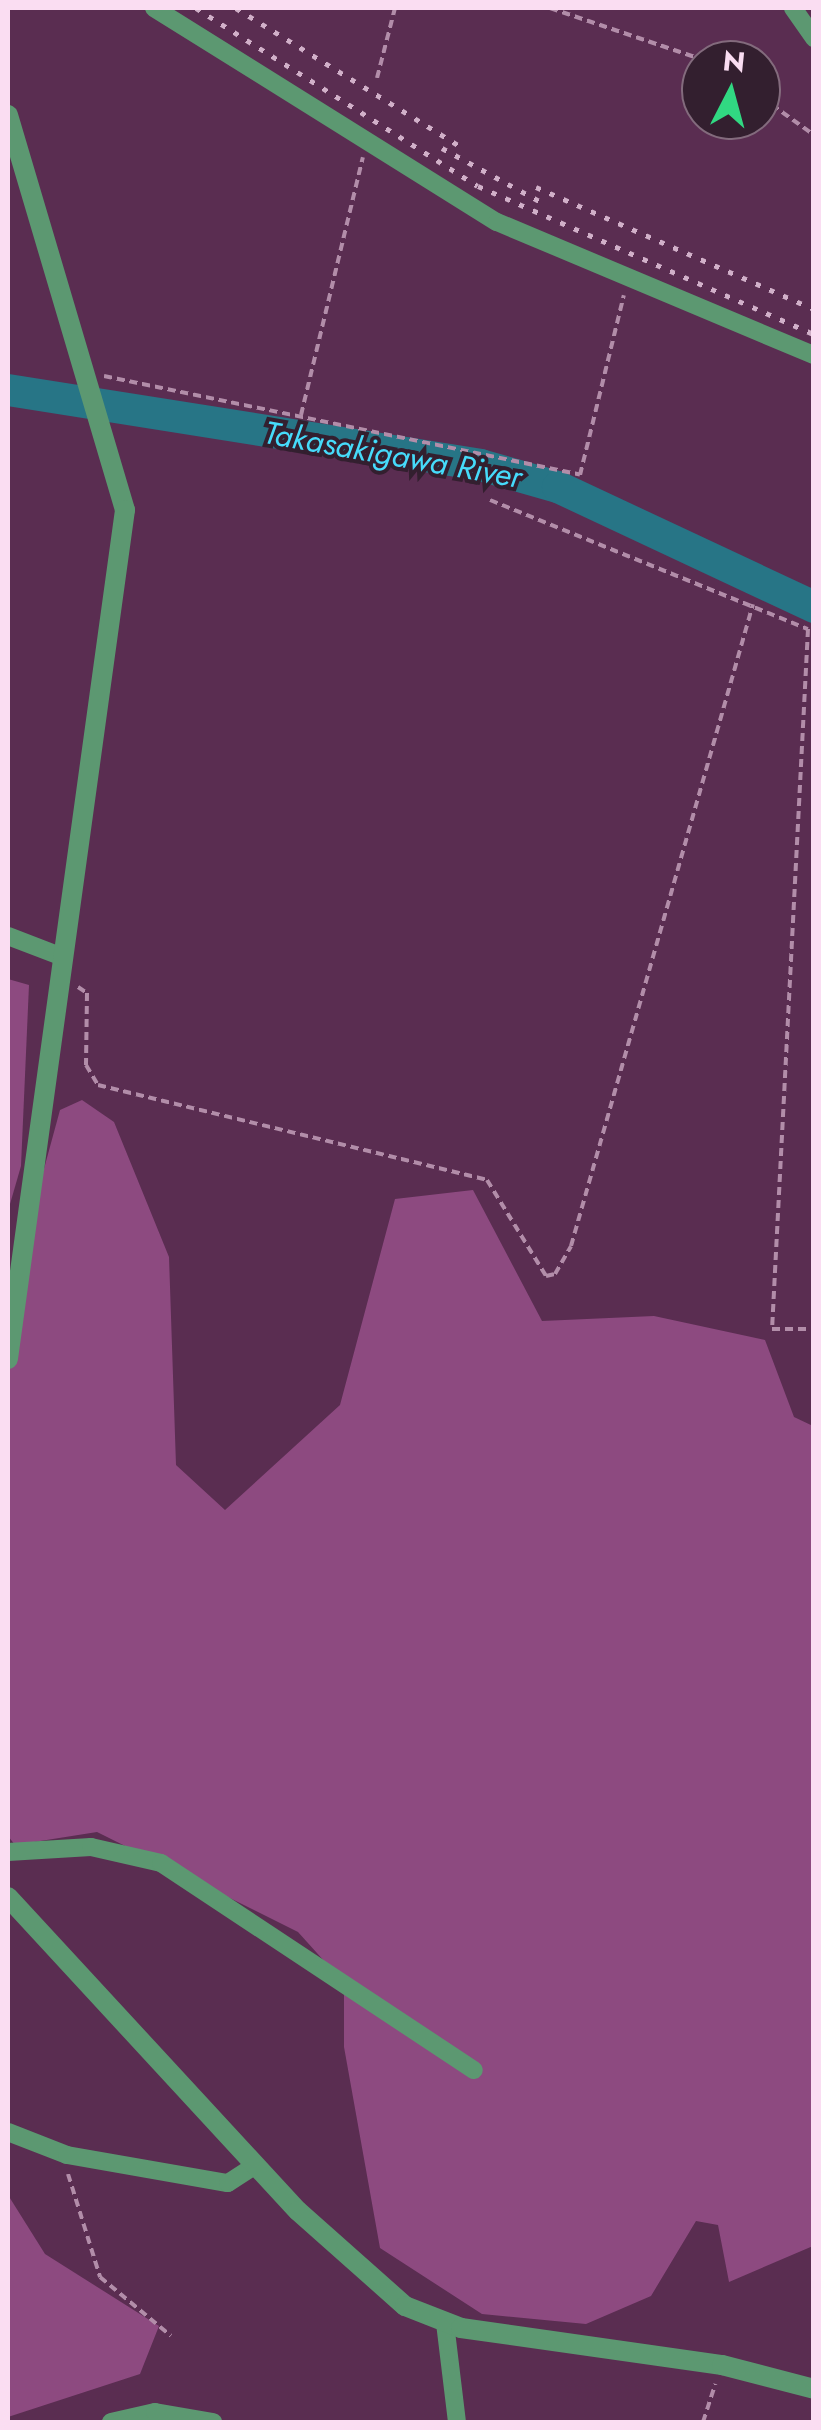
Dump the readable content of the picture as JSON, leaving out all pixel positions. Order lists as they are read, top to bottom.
{
  "water": ["Takasakigawa River"],
  "north": "top"
}
